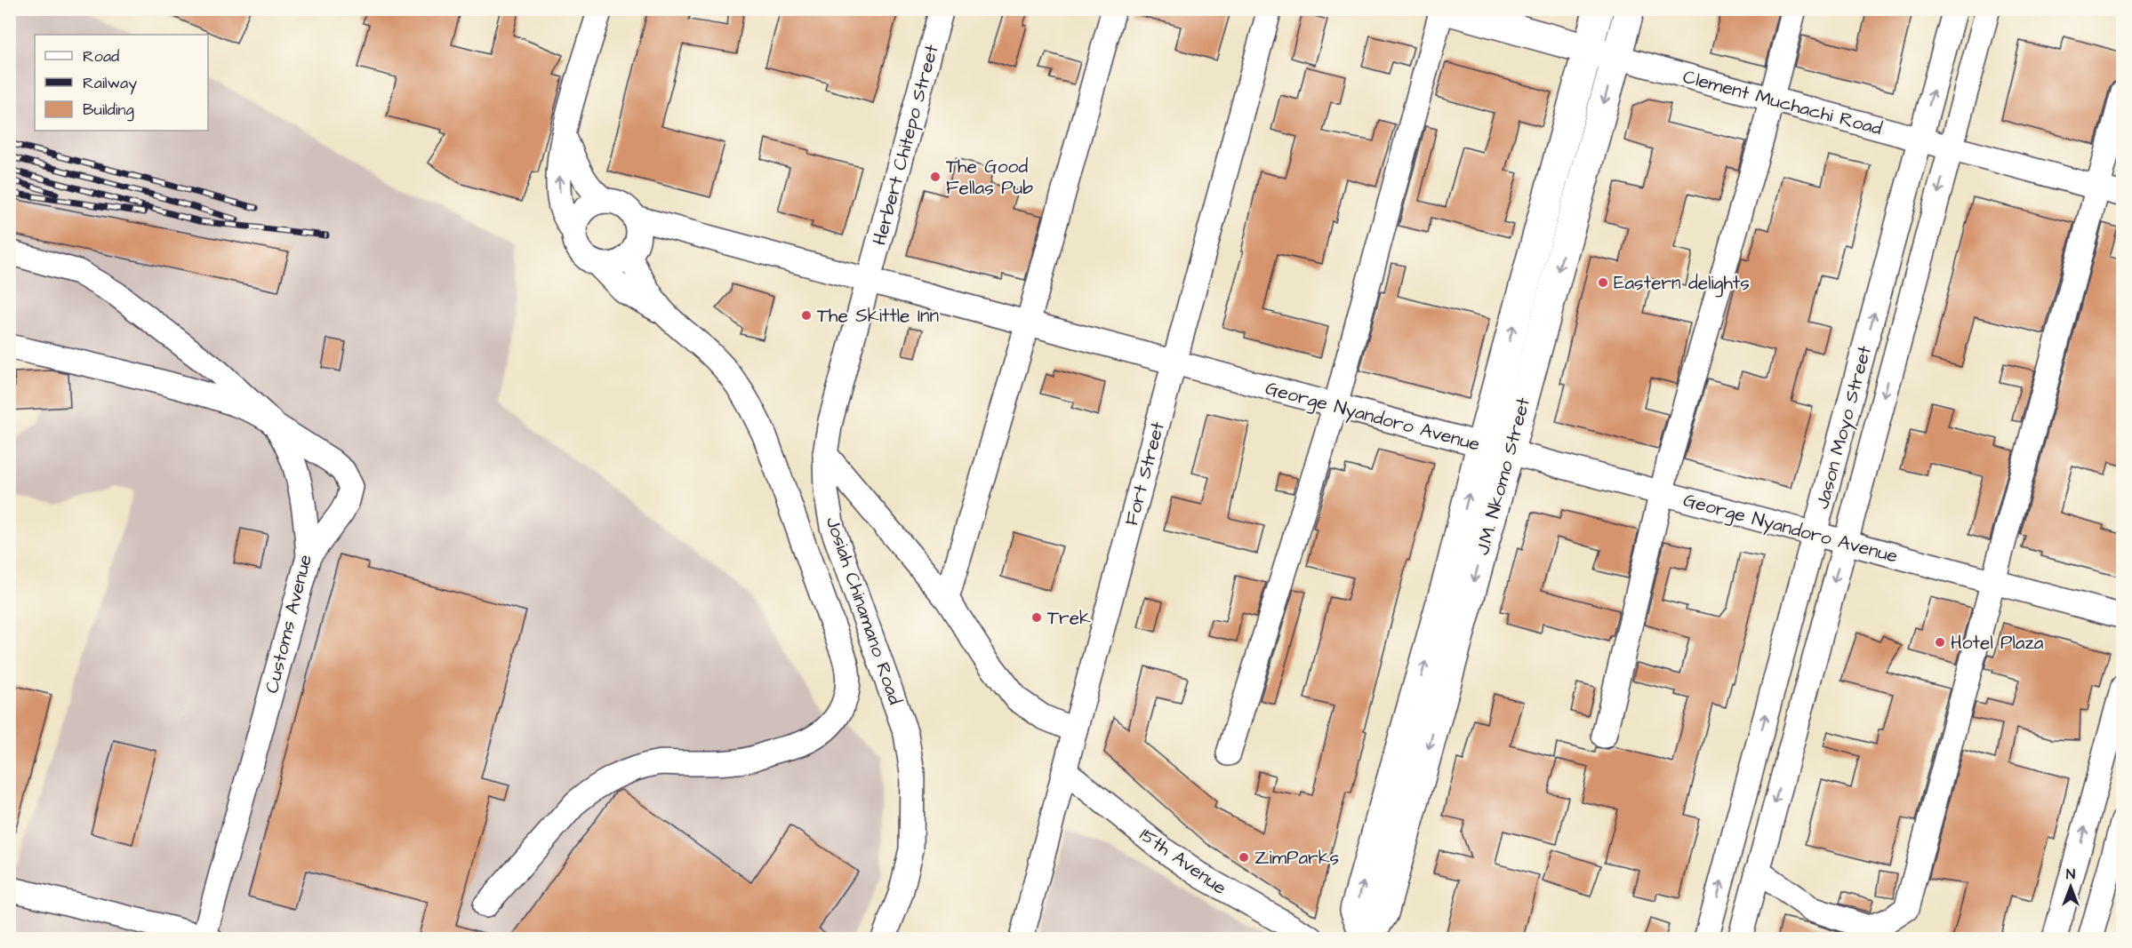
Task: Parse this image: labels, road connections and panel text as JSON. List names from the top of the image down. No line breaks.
{"streets":{"main road":["Clement Muchachi Road","J.M. Nkomo Street"],"street":["Herbert Chitepo Street","George Nyandoro Avenue","Jason Moyo Street","Fort Street","Josiah Chinamano Road","Customs Avenue","15th Avenue"]},"crossings":[["Clement Muchachi Road","Jason Moyo Street"],["Clement Muchachi Road","J.M. Nkomo Street"],["Herbert Chitepo Street","George Nyandoro Avenue"],["Herbert Chitepo Street","Josiah Chinamano Road"],["George Nyandoro Avenue","Jason Moyo Street"],["George Nyandoro Avenue","Fort Street"],["George Nyandoro Avenue","J.M. Nkomo Street"],["George Nyandoro Avenue","Josiah Chinamano Road"],["Fort Street","15th Avenue"]],"places":["The Good Fellas Pub","Eastern delights","The Skittle Inn","Trek","Hotel Plaza","ZimParks"],"legend":["Road","Railway","Building"],"north":"top"}
